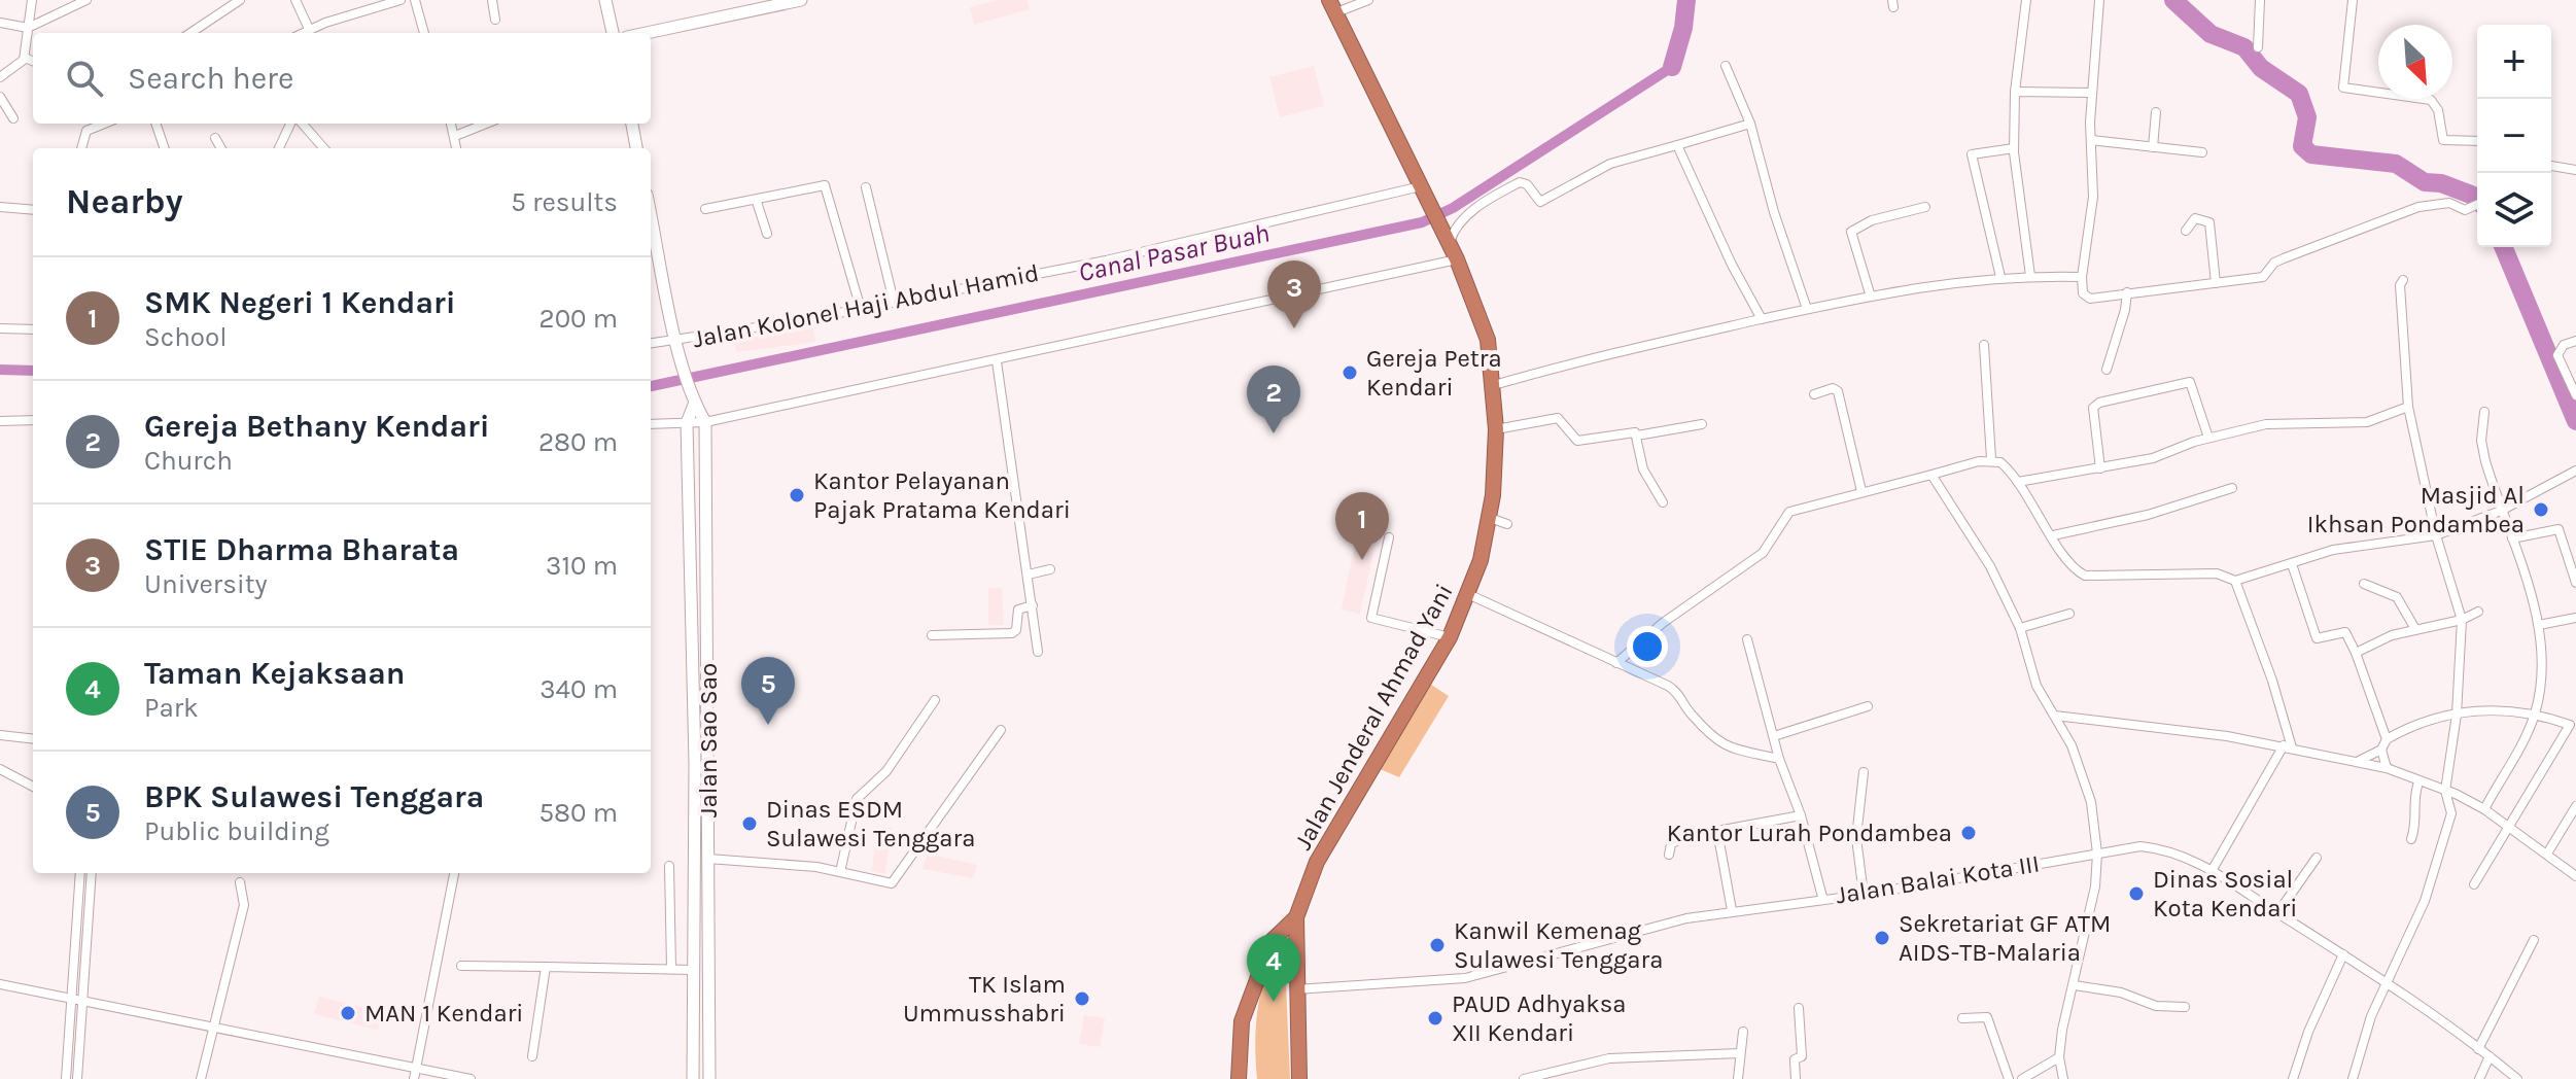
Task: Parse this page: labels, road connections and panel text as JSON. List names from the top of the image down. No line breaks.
{"streets":{"highway":["Jalan Jenderal Ahmad Yani"],"street":["Jalan Kolonel Haji Abdul Hamid","Jalan Sao Sao","Jalan Balai Kota III"]},"crossings":[["Jalan Kolonel Haji Abdul Hamid","Jalan Jenderal Ahmad Yani"]],"water":["Canal Pasar Buah"],"places":["Gereja Petra Kendari","Kantor Pelayanan Pajak Pratama Kendari","Masjid Al Ikhsan Pondambea","Dinas ESDM Sulawesi Tenggara","Kantor Lurah Pondambea","Dinas Sosial Kota Kendari","Sekretariat GF ATM AIDS-TB-Malaria","Kanwil Kemenag Sulawesi Tenggara","TK Islam Ummusshabri","MAN 1 Kendari","PAUD Adhyaksa XII Kendari"],"north":"bottom right","page":{"map_buttons":["+","−"],"search":"Search here","heading":["Nearby","5 results"],"list":[{"mark":"1","name":"SMK Negeri 1 Kendari","note":"School","value":"200 m"},{"mark":"2","name":"Gereja Bethany Kendari","note":"Church","value":"280 m"},{"mark":"3","name":"STIE Dharma Bharata","note":"University","value":"310 m"},{"mark":"4","name":"Taman Kejaksaan","note":"Park","value":"340 m"},{"mark":"5","name":"BPK Sulawesi Tenggara","note":"Public building","value":"580 m"}],"pins":["3","2","1","5","4"]}}
